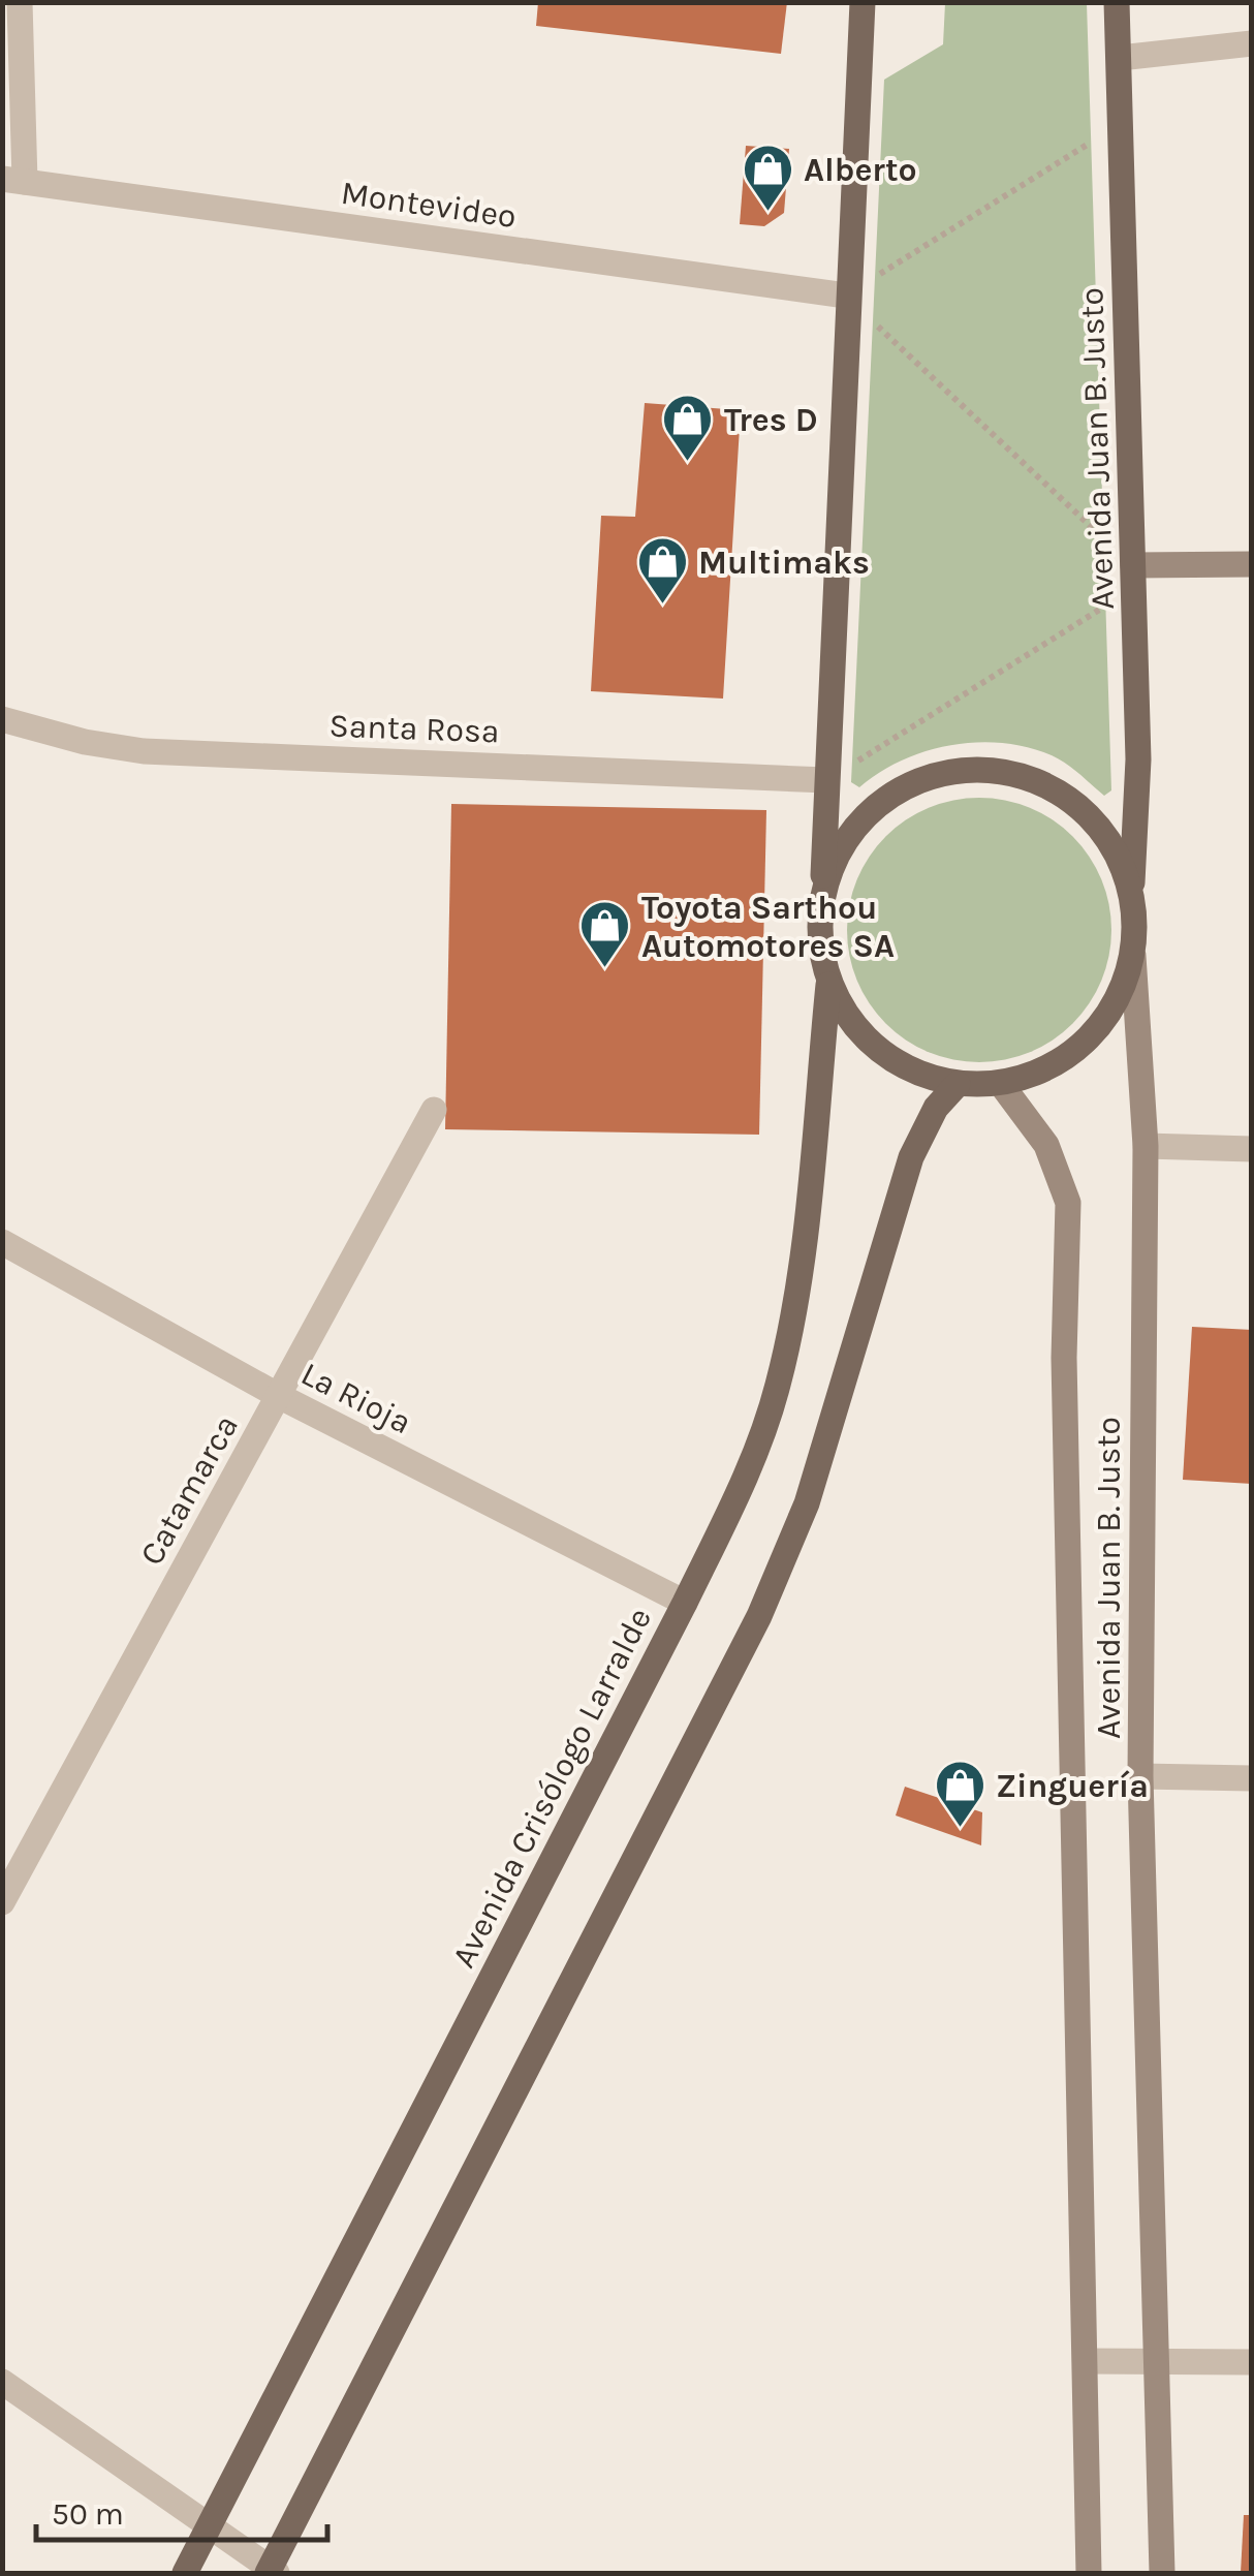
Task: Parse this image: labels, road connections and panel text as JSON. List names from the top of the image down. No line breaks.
{"streets":{"main road":["Avenida Juan B. Justo","Avenida Crisólogo Larralde"],"street":["Montevideo","Santa Rosa","La Rioja","Catamarca"]},"crossings":[["Avenida Juan B. Justo","Avenida Crisólogo Larralde"],["La Rioja","Catamarca"],["La Rioja","Avenida Crisólogo Larralde"]],"places":{"shop":["Alberto","Tres D","Multimaks","Toyota Sarthou Automotores SA","Zinguería"]},"scale_bar":"50 m"}
